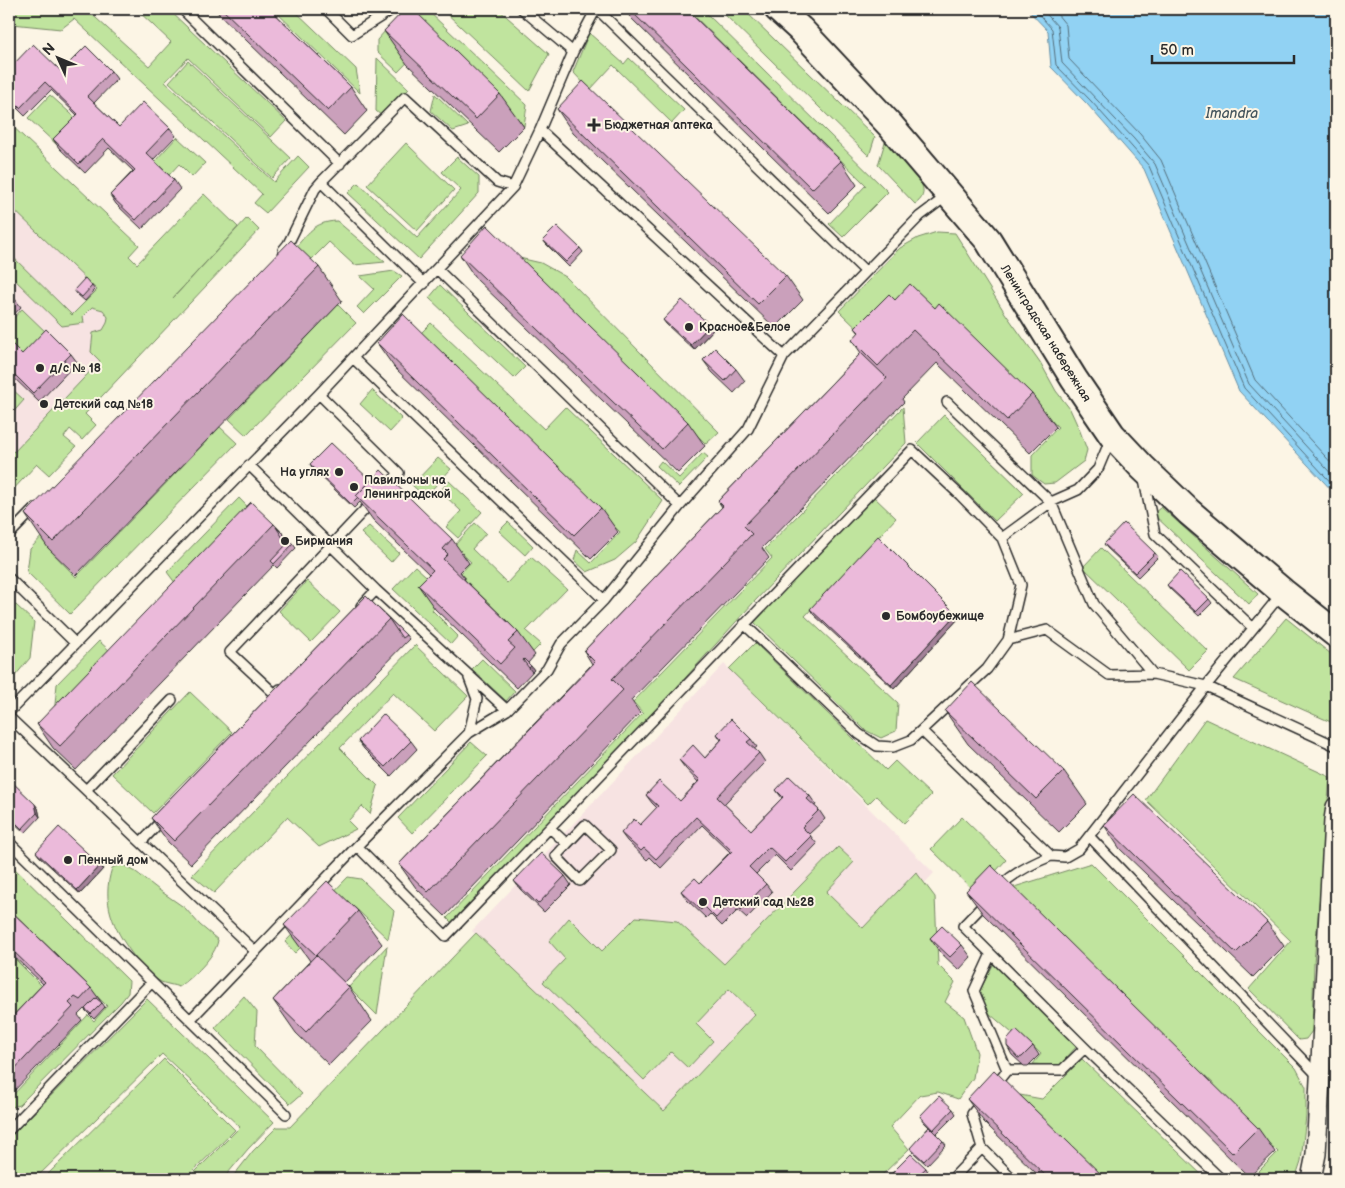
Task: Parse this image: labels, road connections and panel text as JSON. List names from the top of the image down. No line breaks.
{"streets":{"main road":["Ленинградская набережная"]},"water":["Imandra"],"places":{"health":["Бюджетная аптека"],"other":["Красное&Белое","д/с № 18","Детский сад №18","На углях","Павильоны на Ленинградской","Бирмания","Бомбоубежище","Пенный дом","Детский сад №28"]},"scale_bar":"50 m","north":"top left"}
